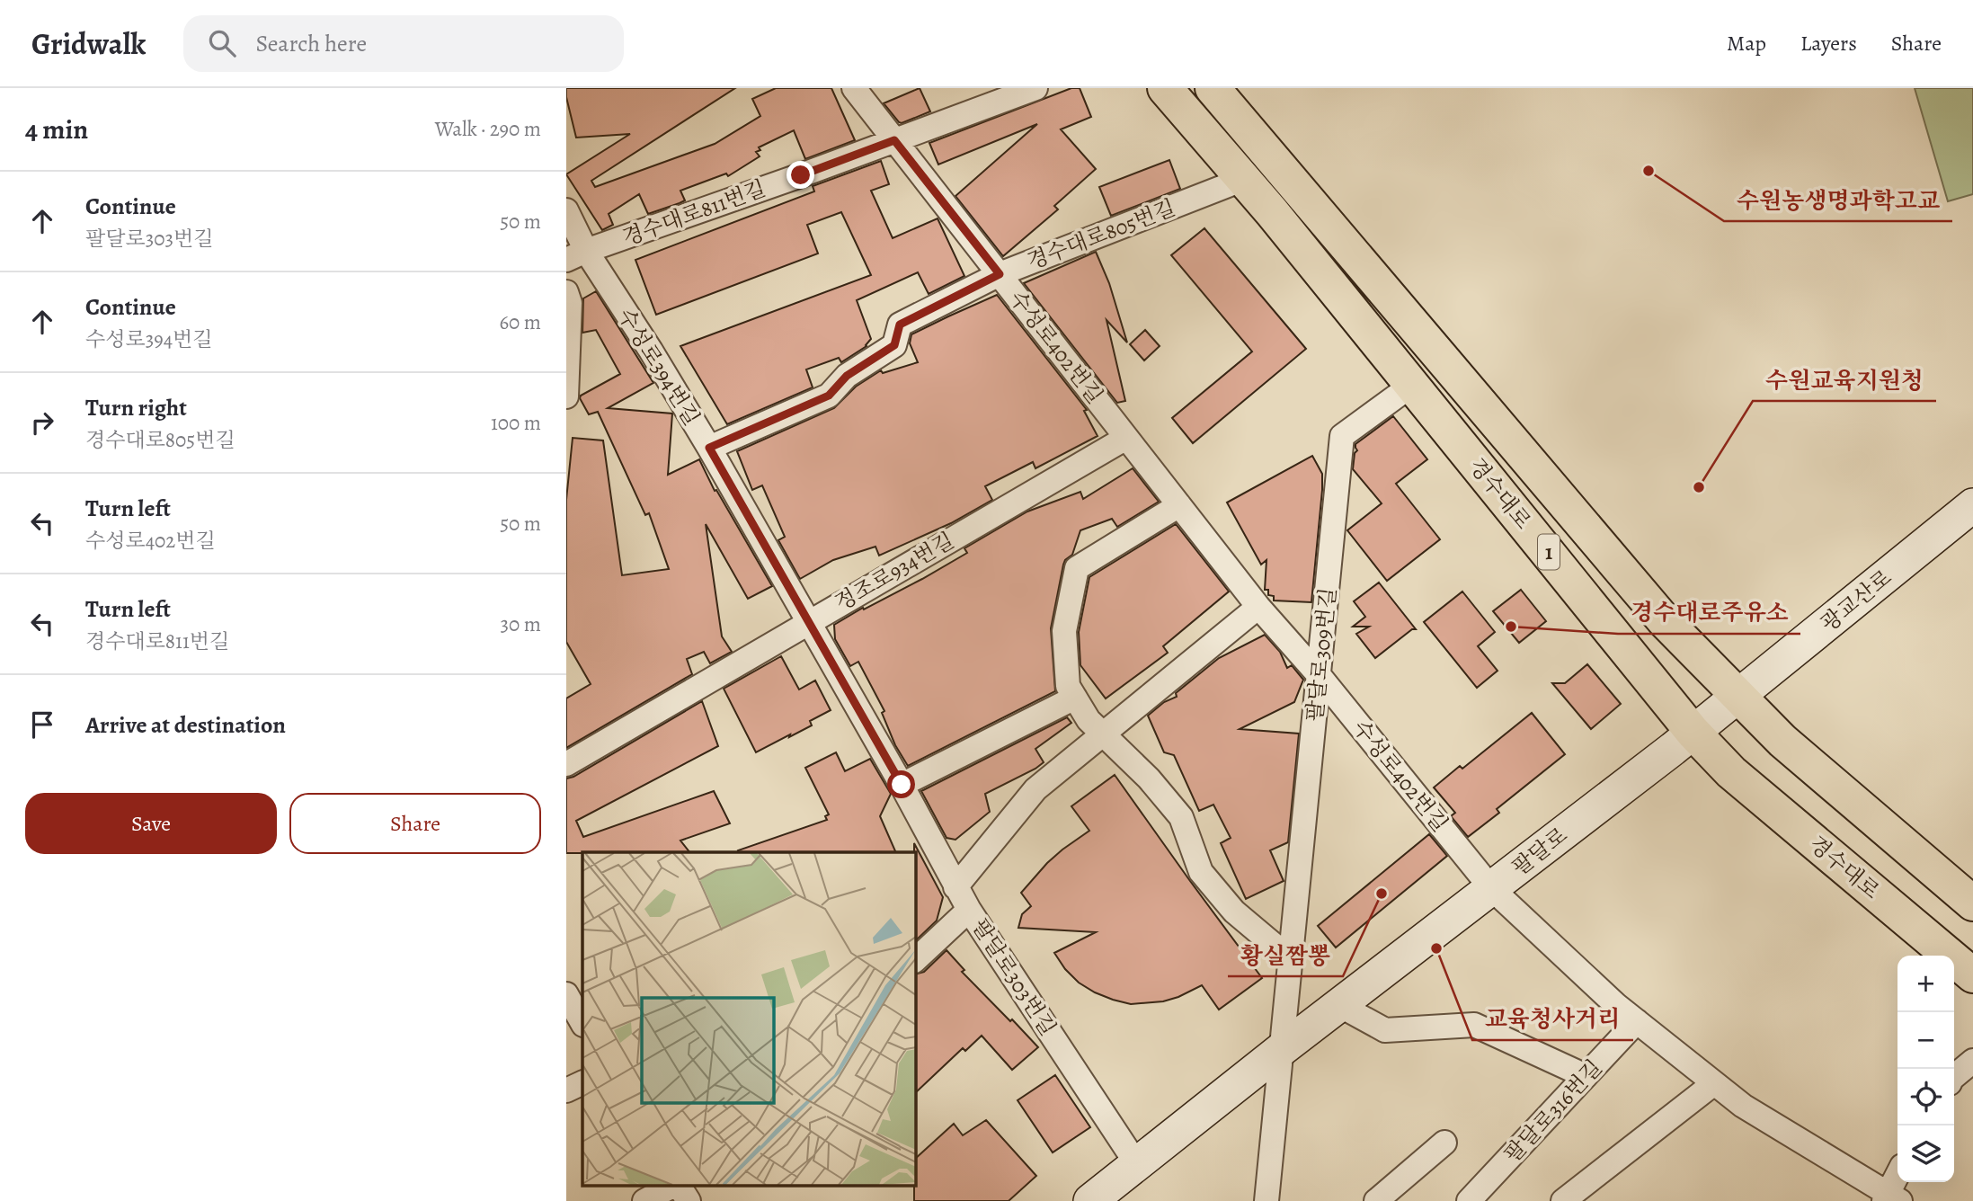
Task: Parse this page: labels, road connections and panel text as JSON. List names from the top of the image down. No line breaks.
{"streets":{"main road":["경수대로","1","광교산로","팔달로"],"street":["경수대로811번길","경수대로805번길","수성로402번길","수성로394번길","정조로934번길","팔달로309번길","팔달로303번길","팔달로316번길"]},"crossings":[["경수대로811번길","수성로402번길"],["경수대로811번길","수성로394번길"],["경수대로805번길","수성로402번길"],["경수대로805번길","수성로394번길"],["경수대로805번길","경수대로"],["수성로402번길","정조로934번길"],["수성로402번길","팔달로309번길"],["수성로402번길","팔달로"],["수성로394번길","정조로934번길"],["수성로394번길","팔달로303번길"],["경수대로","광교산로"],["경수대로","팔달로309번길"],["경수대로","팔달로"],["정조로934번길","팔달로303번길"],["광교산로","팔달로"],["팔달로309번길","팔달로"],["팔달로","팔달로303번길"]],"places":["수원농생명과학고교","수원교육지원청","경수대로주유소","황실짬뽕","교육청사거리"],"page":{"header":"Gridwalk","search":"Search here","nav":["Map","Layers","Share"],"heading":["4 min","Walk · 290 m"],"list":[["Continue","팔달로303번길","50 m"],["Continue","수성로394번길","60 m"],["Turn right","경수대로805번길","100 m"],["Turn left","수성로402번길","50 m"],["Turn left","경수대로811번길","30 m"],"Arrive at destination"],"buttons":["Save","Share"],"map_buttons":["+","−"]}}
